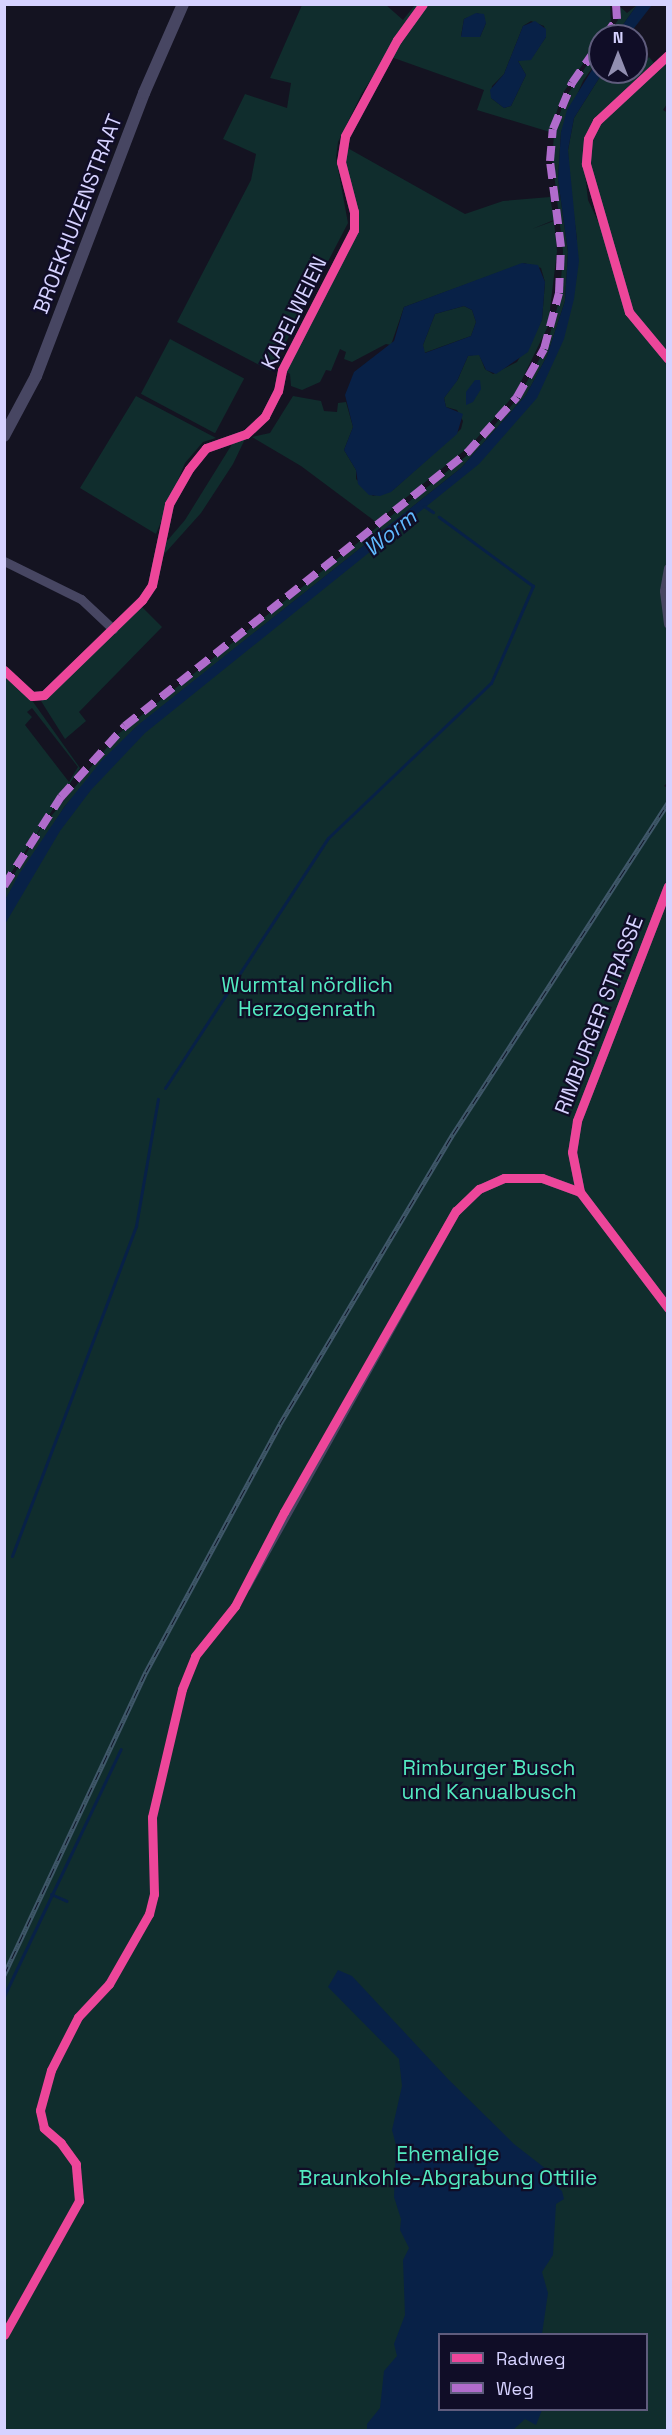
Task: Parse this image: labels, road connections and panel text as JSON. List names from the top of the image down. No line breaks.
{"streets":{"street":["BROEKHUIZENSTRAAT","KAPELWEIEN","RIMBURGER STRASSE"]},"water":["Worm"],"parks":["Wurmtal nördlich Herzogenrath","Rimburger Busch und Kanualbusch","Ehemalige Braunkohle-Abgrabung Ottilie"],"legend":["Radweg","Weg"],"north":"top"}
